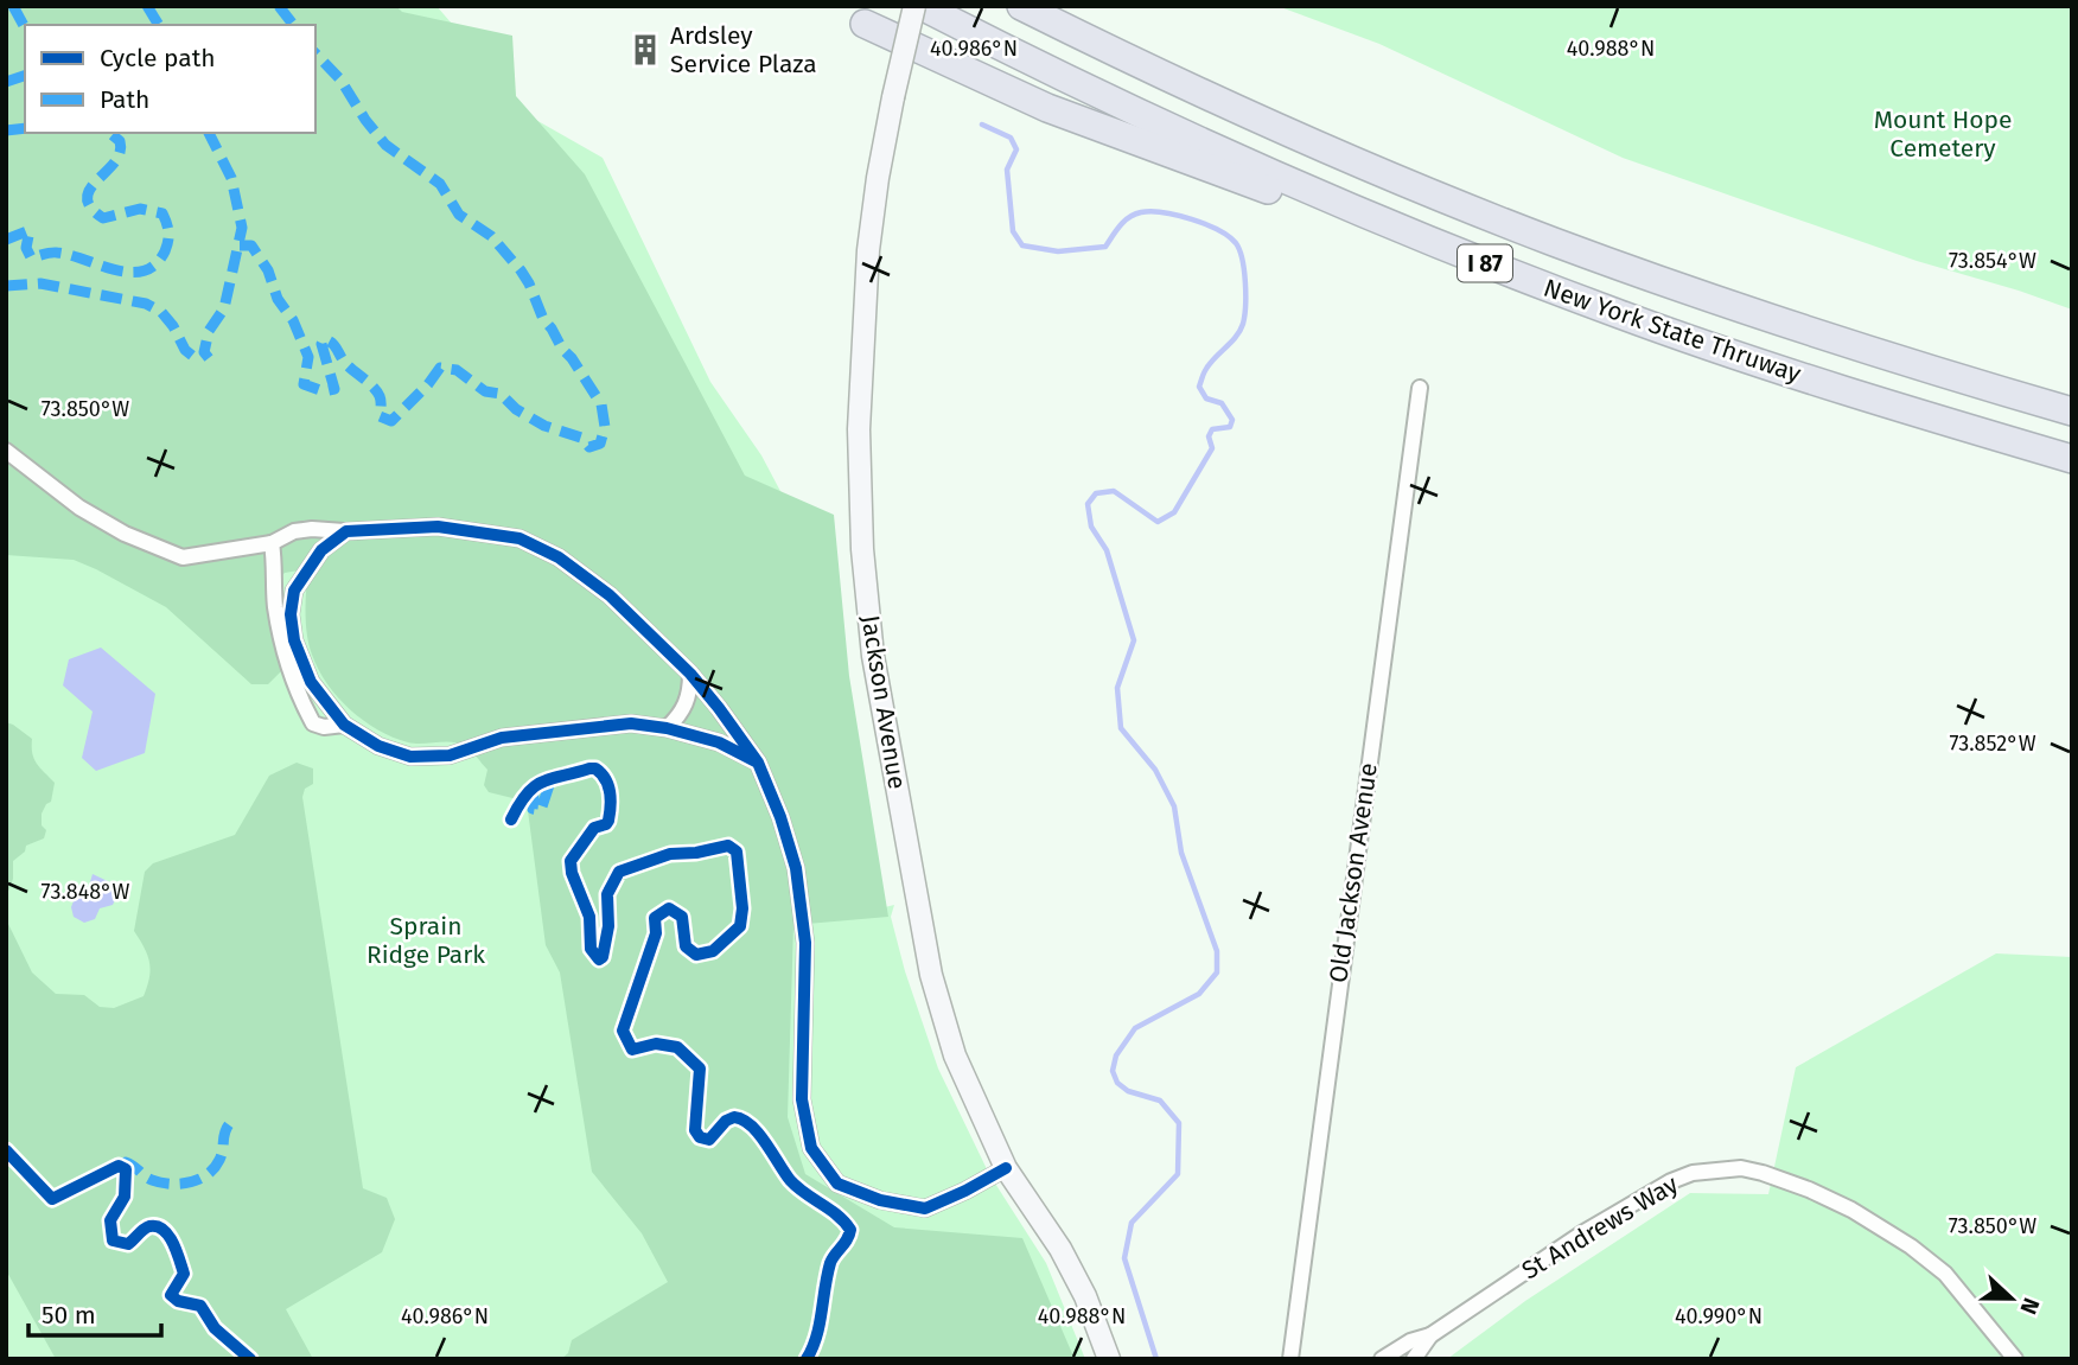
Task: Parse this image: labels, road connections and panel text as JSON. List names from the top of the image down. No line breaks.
{"streets":{"highway":["I 87","New York State Thruway"],"main road":["Jackson Avenue"],"street":["Old Jackson Avenue","St Andrews Way"]},"parks":["Mount Hope Cemetery","Sprain Ridge Park"],"places":{"building":["Ardsley Service Plaza"]},"legend":["Cycle path","Path"],"scale_bar":"50 m","north":"right","coordinates":["40.986°N","40.988°N","73.854°W","73.850°W","73.852°W","73.848°W","40.990°N"]}
